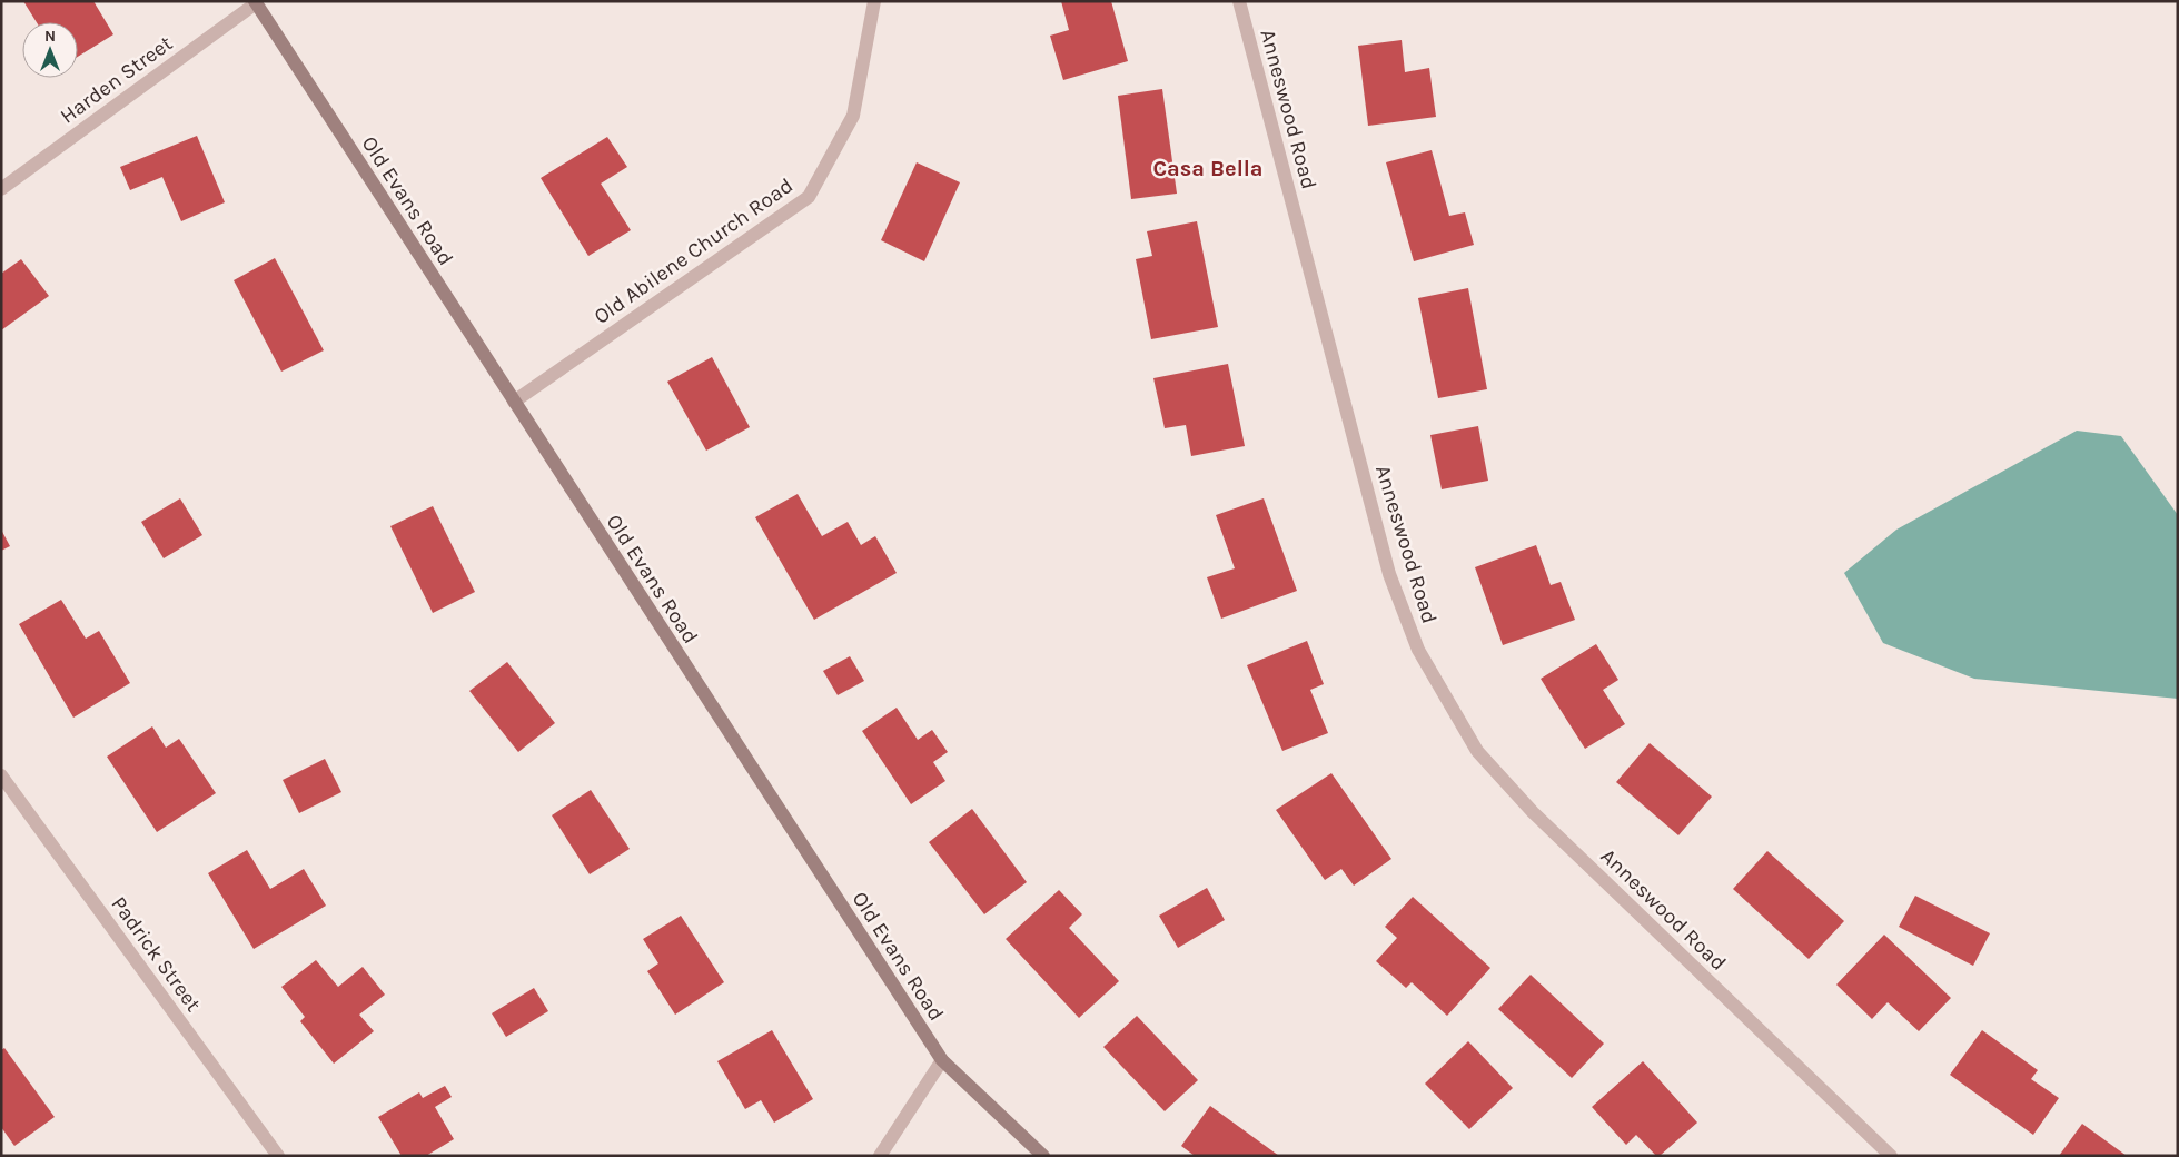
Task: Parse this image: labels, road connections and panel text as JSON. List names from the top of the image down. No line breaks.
{"streets":{"street":["Harden Street","Anneswood Road","Old Evans Road","Old Abilene Church Road","Padrick Street"]},"crossings":[["Harden Street","Old Evans Road"],["Old Evans Road","Old Abilene Church Road"]],"districts":["Casa Bella"],"north":"top"}
